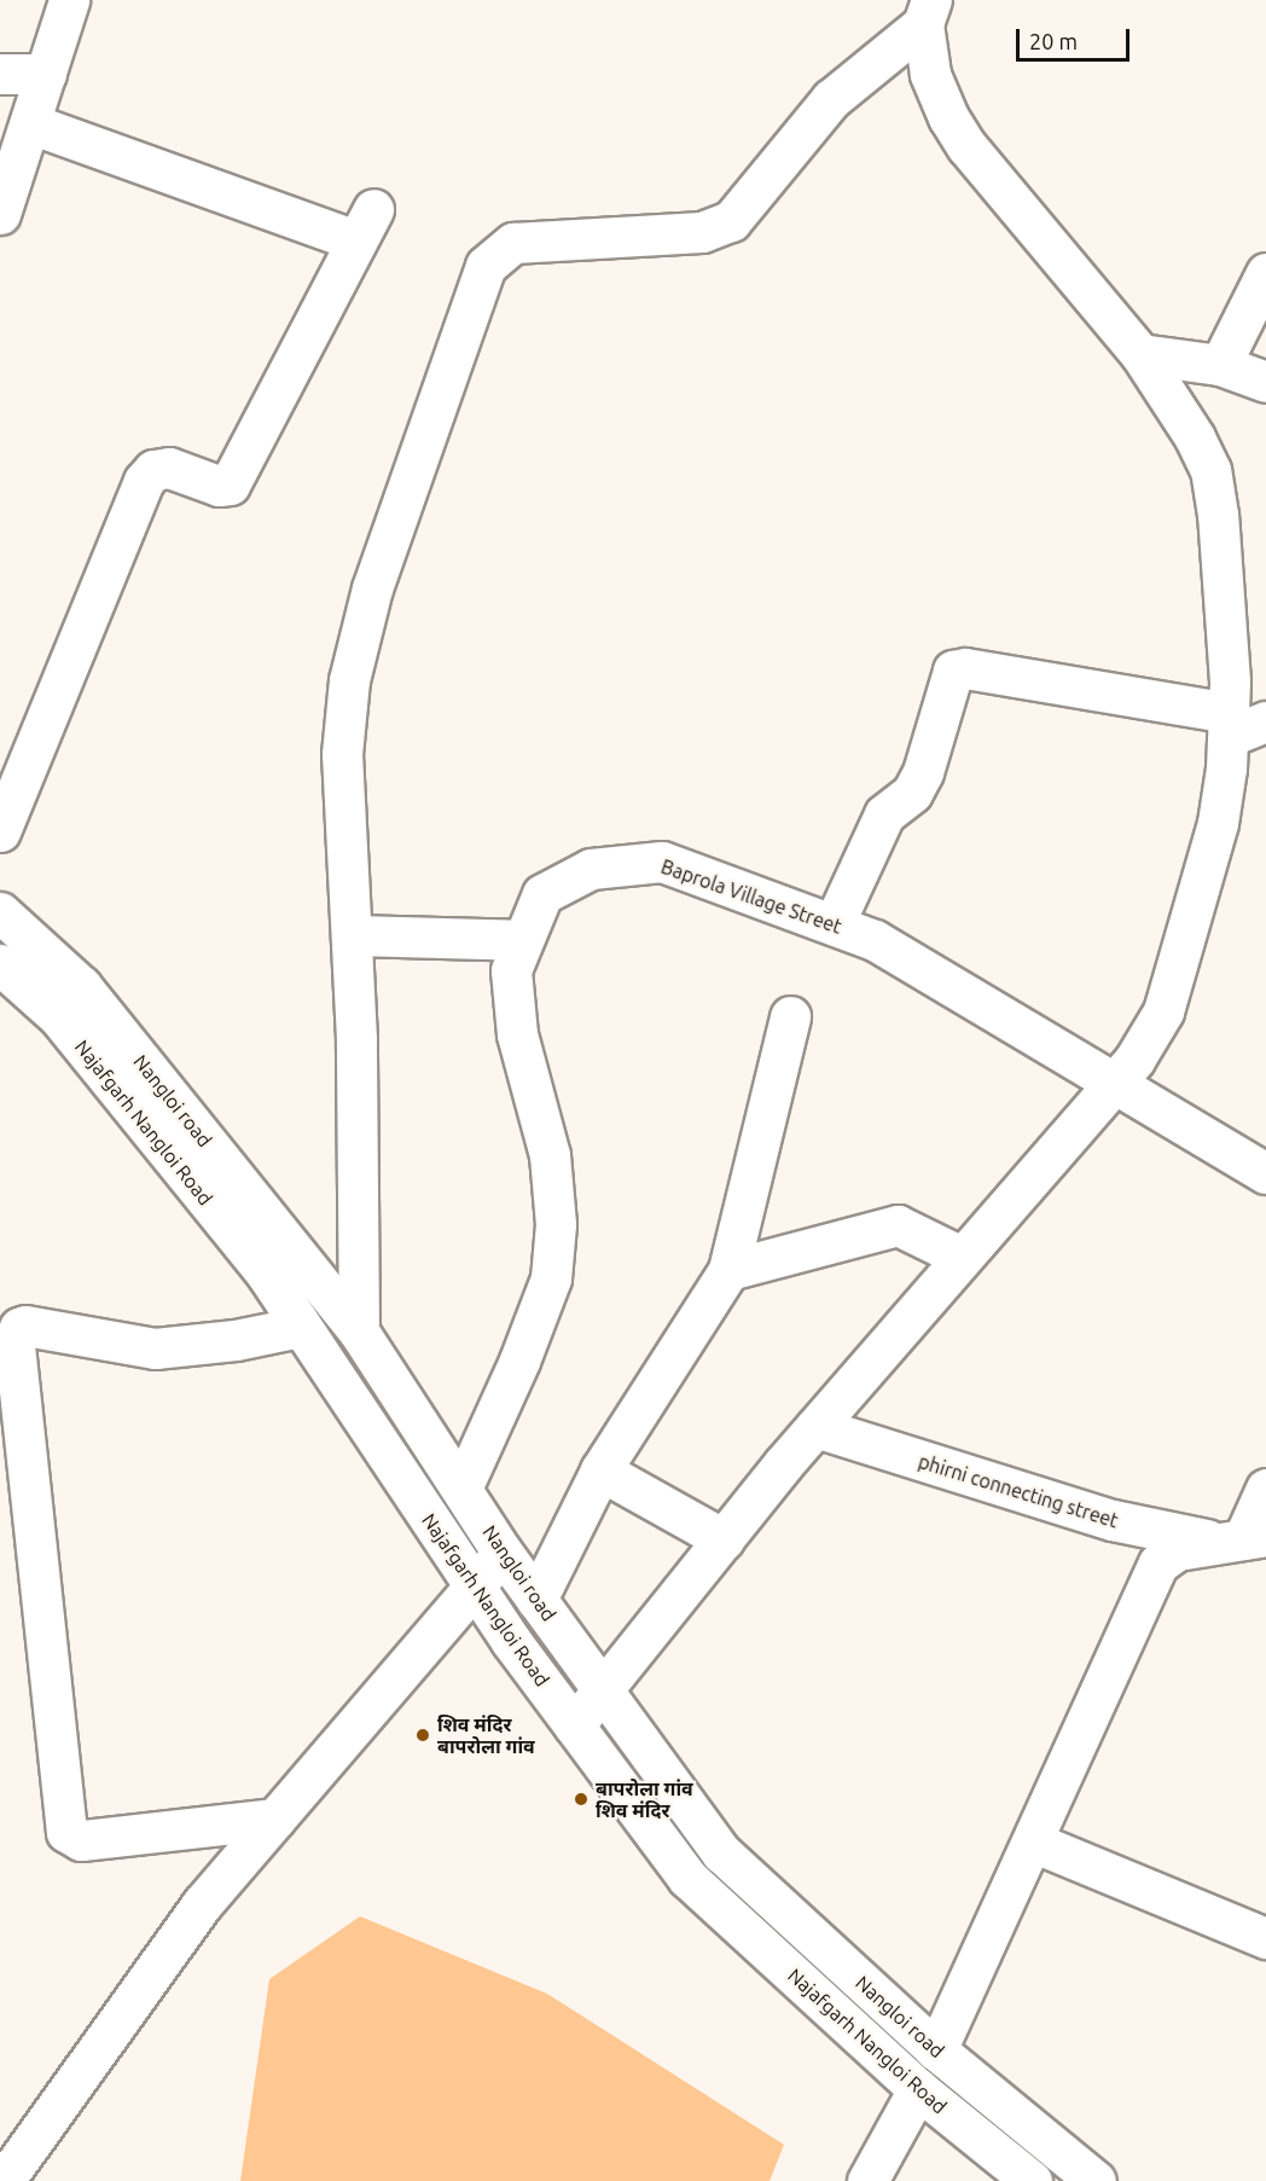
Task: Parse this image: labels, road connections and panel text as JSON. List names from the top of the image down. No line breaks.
{"streets":{"street":["Baprola Village Street","Nangloi road","Najafgarh Nangloi Road","phirni connecting street"]},"crossings":[["Baprola Village Street","Nangloi road"]],"places":["शिव मंदिर बापरोला गांव","बापरोला गांव शिव मंदिर"],"scale_bar":"20 m"}
